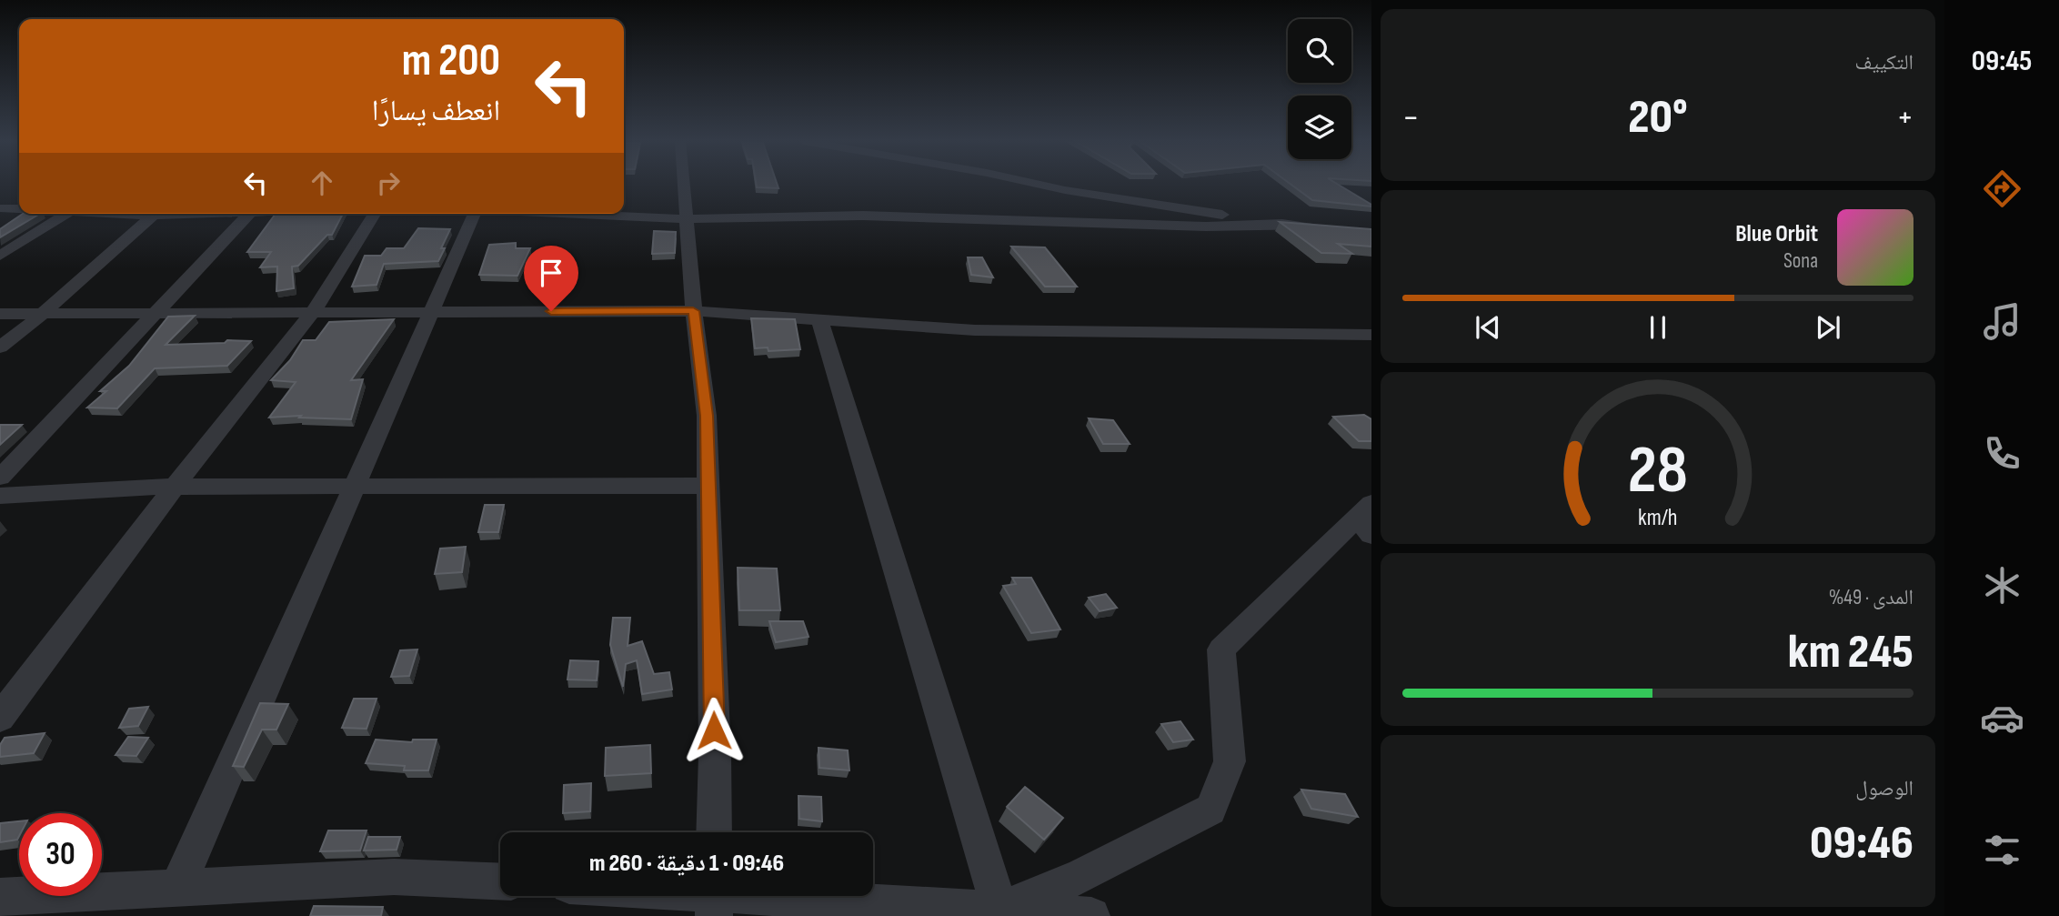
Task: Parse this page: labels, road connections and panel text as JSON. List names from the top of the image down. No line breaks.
{"page":{"tabs":"09:45","tile":["التكييف",["المدى · 49%","245 km"],["الوصول","09:46"]],"turn":["200 m","انعطف يسارًا"],"heat":["−","20°","+"],"song":["Blue Orbit","Sona"],"limit":"30","trip":"09:46 · 1 دقيقة · 260 m","gauge":["28","km/h"]}}
